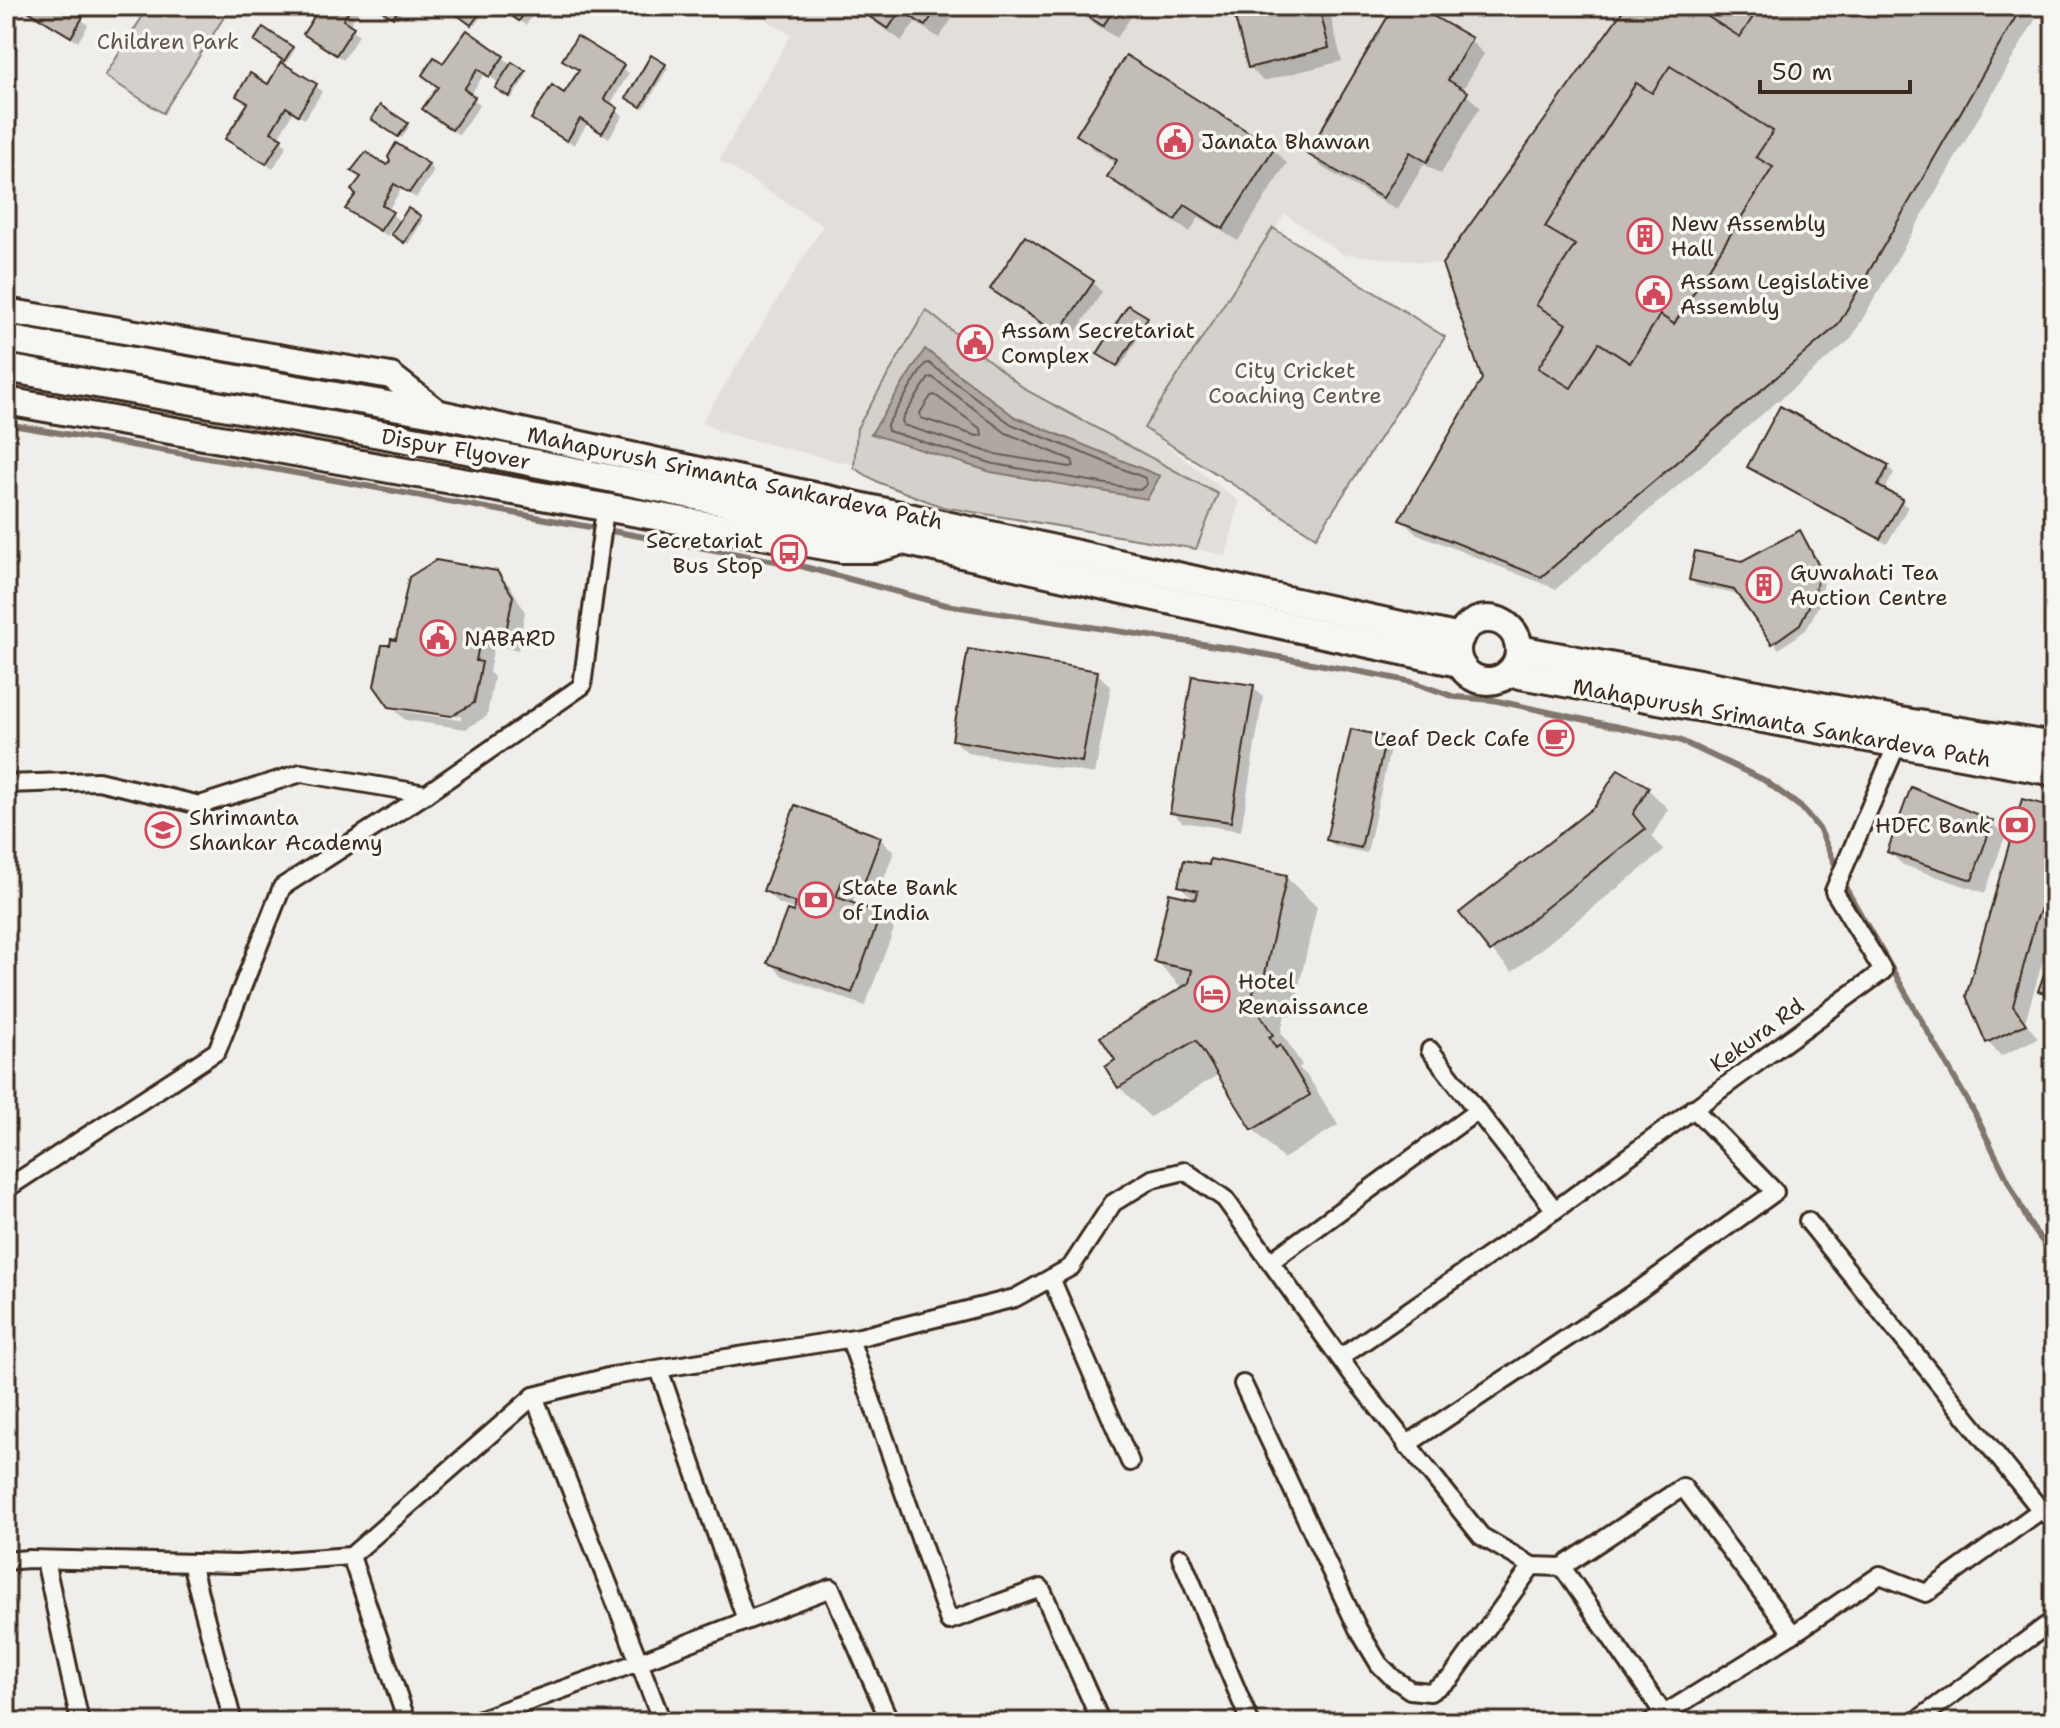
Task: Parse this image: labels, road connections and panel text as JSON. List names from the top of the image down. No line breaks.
{"streets":{"main road":["Dispur Flyover","Mahapurush Srimanta Sankardeva Path"],"street":["Kekura Rd"]},"crossings":[["Dispur Flyover","Mahapurush Srimanta Sankardeva Path"],["Mahapurush Srimanta Sankardeva Path","Kekura Rd"]],"parks":["Children Park","City Cricket Coaching Centre"],"places":{"public building":["Janata Bhawan","Assam Legislative Assembly","Assam Secretariat Complex","NABARD"],"building":["New Assembly Hall","Guwahati Tea Auction Centre"],"bus stop":["Secretariat Bus Stop"],"cafe":["Leaf Deck Cafe"],"bank":["HDFC Bank","State Bank of India"],"school or university":["Shrimanta Shankar Academy"],"hotel":["Hotel Renaissance"]},"scale_bar":"50 m"}
